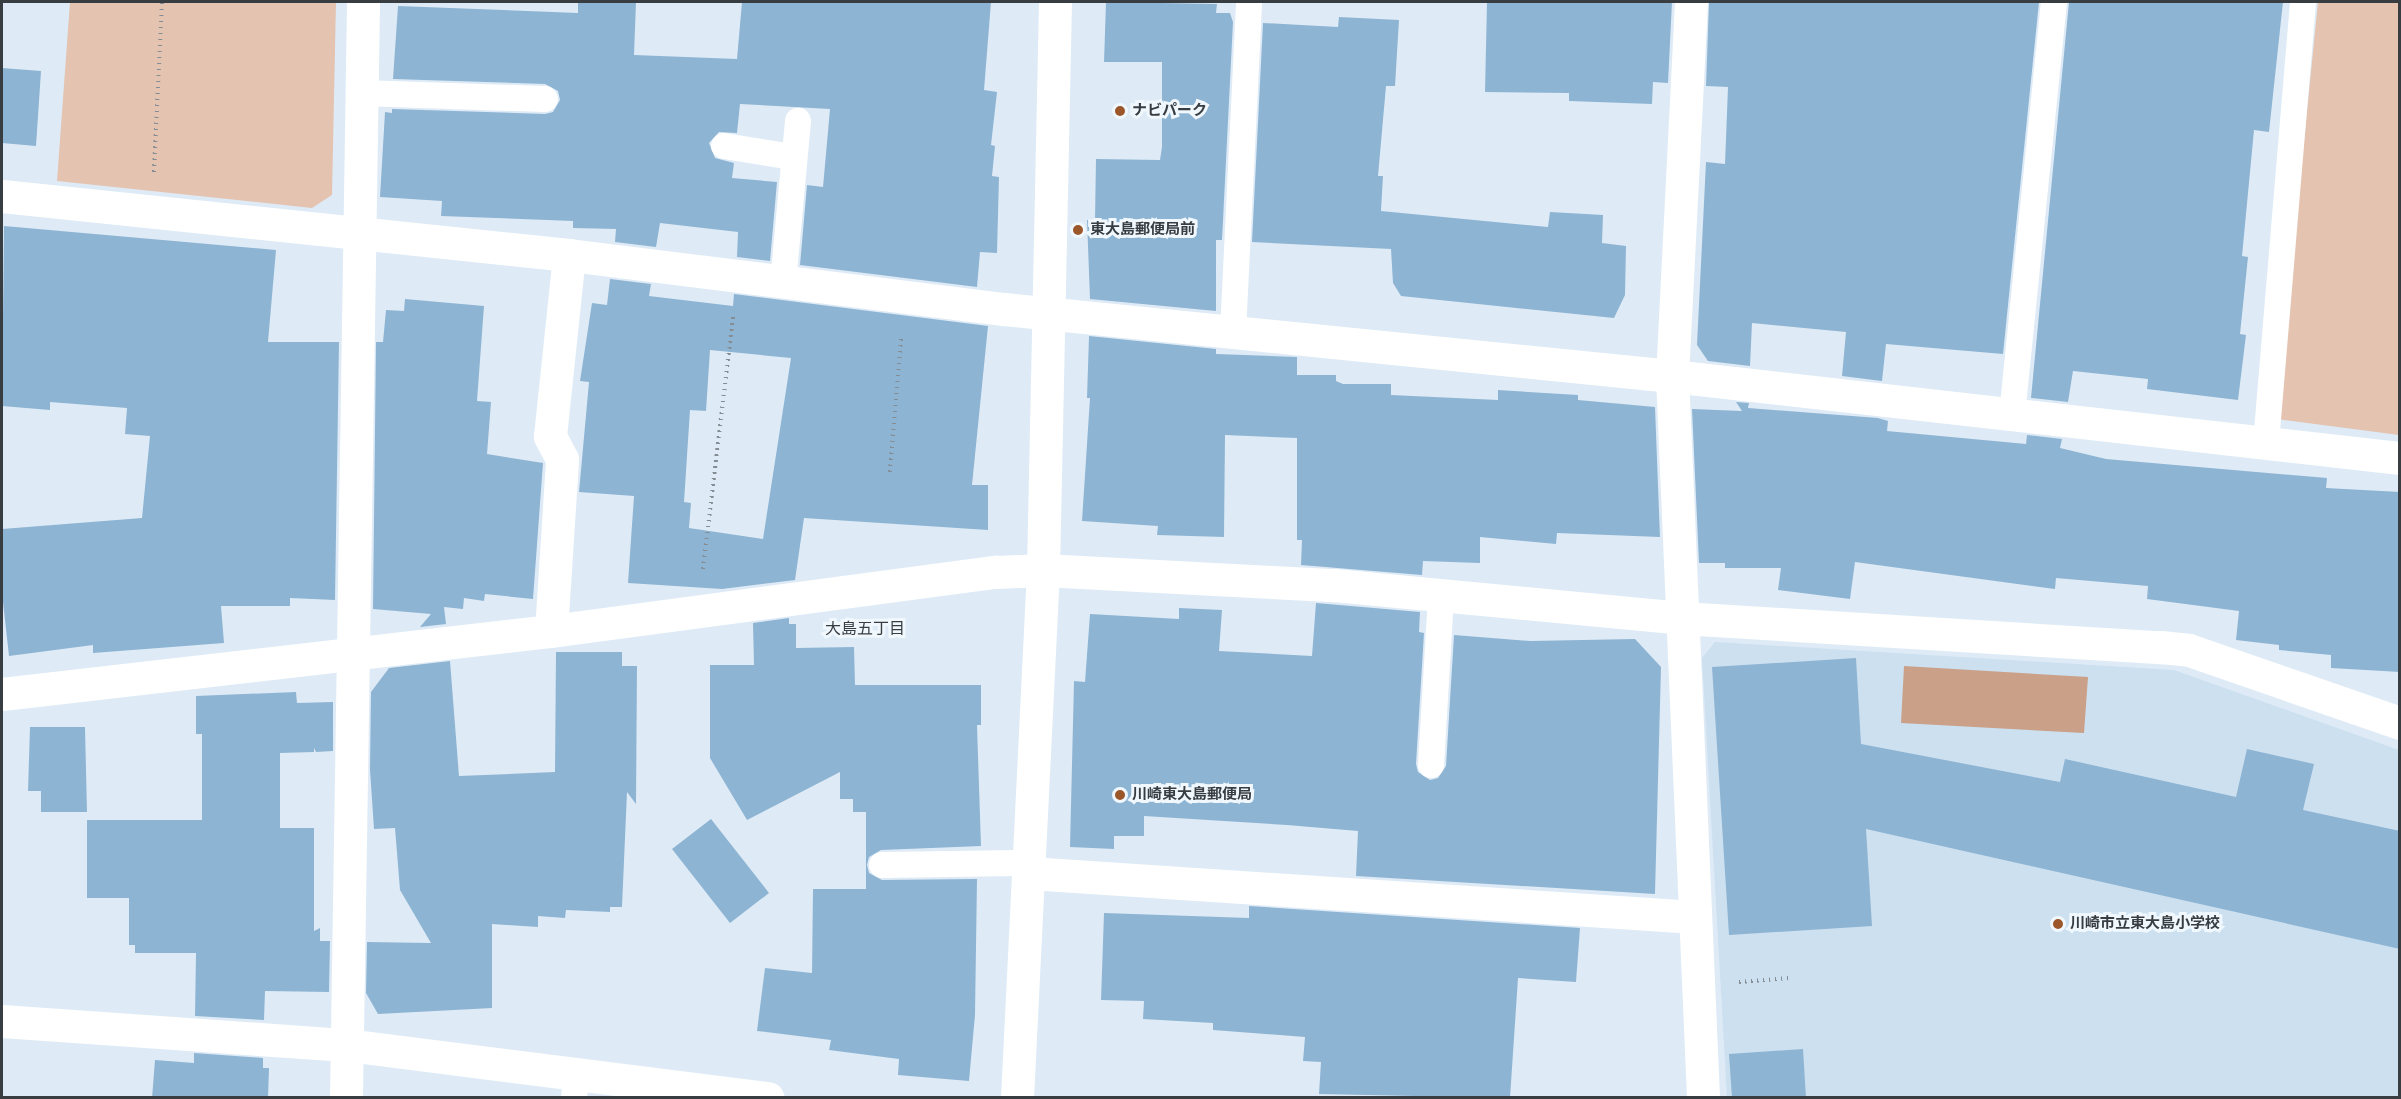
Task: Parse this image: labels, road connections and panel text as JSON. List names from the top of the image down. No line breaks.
{"districts":["大島五丁目"],"places":["ナビパーク","東大島郵便局前","川崎東大島郵便局","川崎市立東大島小学校"]}
